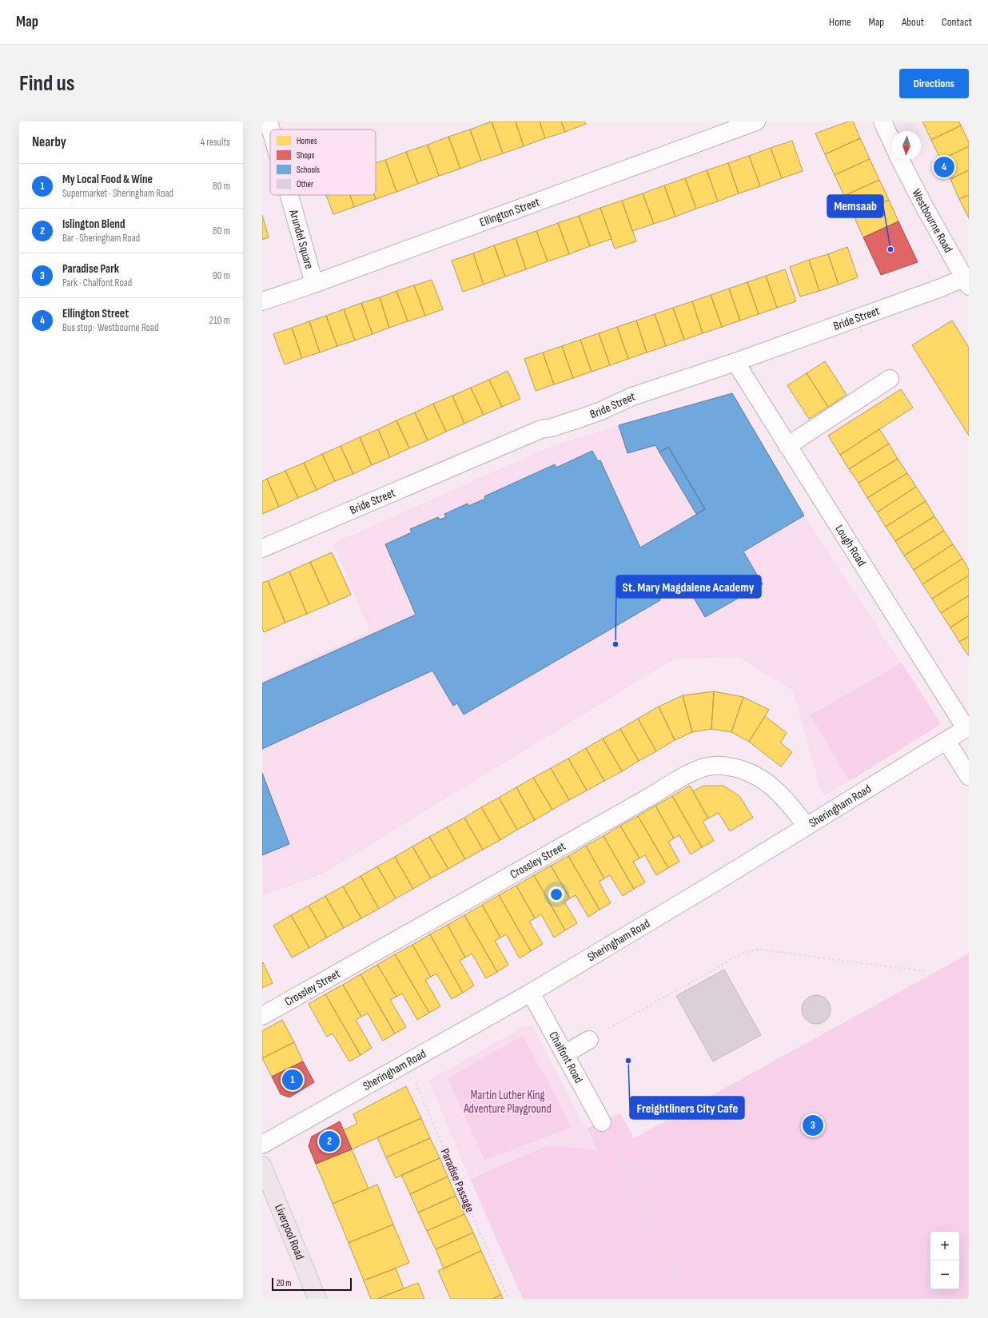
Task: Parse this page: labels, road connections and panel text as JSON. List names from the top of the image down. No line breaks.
{"streets":{"main road":["Liverpool Road"],"street":["Ellington Street","Westbourne Road","Arundel Square","Bride Street","Lough Road","Sheringham Road","Crossley Street","Chalfont Road"],"path":["Paradise Passage"]},"crossings":[["Ellington Street","Arundel Square"],["Westbourne Road","Bride Street"],["Bride Street","Lough Road"],["Lough Road","Sheringham Road"],["Sheringham Road","Crossley Street"],["Sheringham Road","Chalfont Road"],["Sheringham Road","Paradise Passage"]],"parks":["Martin Luther King Adventure Playground"],"places":["Memsaab","St. Mary Magdalene Academy","Freightliners City Cafe"],"legend":["Homes","Shops","Schools","Other"],"scale_bar":"20 m","north":"bottom","page":{"header":"Map","nav":["Home","Map","About","Contact"],"buttons":"Directions","title":"Find us","heading":["Nearby","4 results"],"pins":["4","1","3","2"],"list":[{"mark":"1","name":"My Local Food & Wine","note":"Supermarket · Sheringham Road","value":"80 m"},{"mark":"2","name":"Islington Blend","note":"Bar · Sheringham Road","value":"80 m"},{"mark":"3","name":"Paradise Park","note":"Park · Chalfont Road","value":"90 m"},{"mark":"4","name":"Ellington Street","note":"Bus stop · Westbourne Road","value":"210 m"}],"map_buttons":["+","−"],"scale":"20 m"}}
